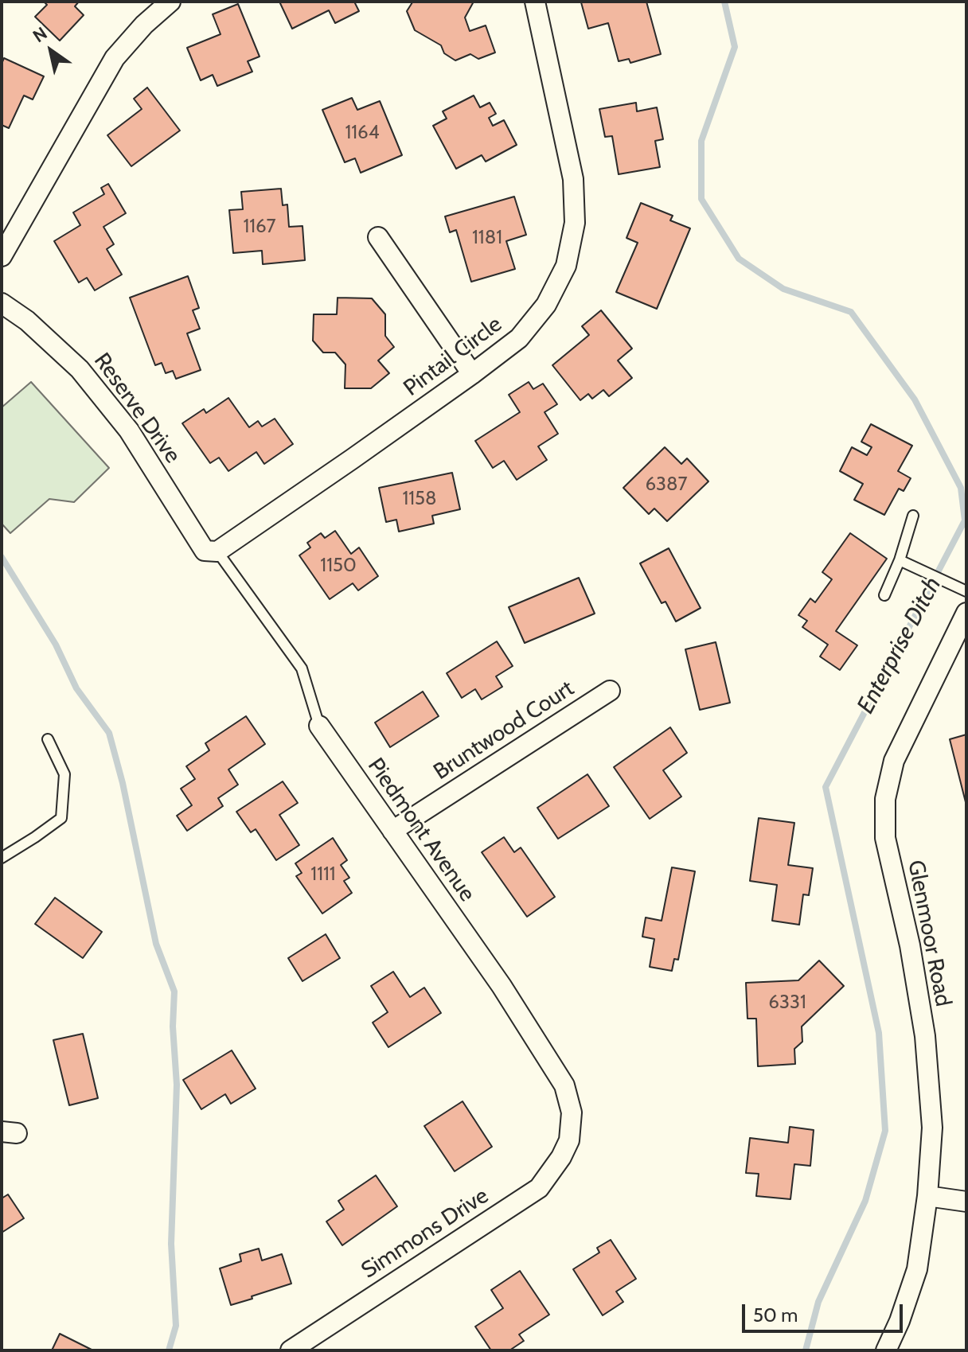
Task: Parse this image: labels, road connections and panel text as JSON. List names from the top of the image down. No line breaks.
{"streets":{"street":["Pintail Circle","Reserve Drive","Bruntwood Court","Piedmont Avenue","Glenmoor Road","Simmons Drive"]},"crossings":[["Pintail Circle","Reserve Drive"],["Pintail Circle","Piedmont Avenue"],["Reserve Drive","Piedmont Avenue"],["Bruntwood Court","Piedmont Avenue"],["Piedmont Avenue","Simmons Drive"]],"water":["Enterprise Ditch"],"house_numbers":["1164","1167","1181","6387","1158","1150","1111","6331"],"scale_bar":"50 m","north":"top left"}
